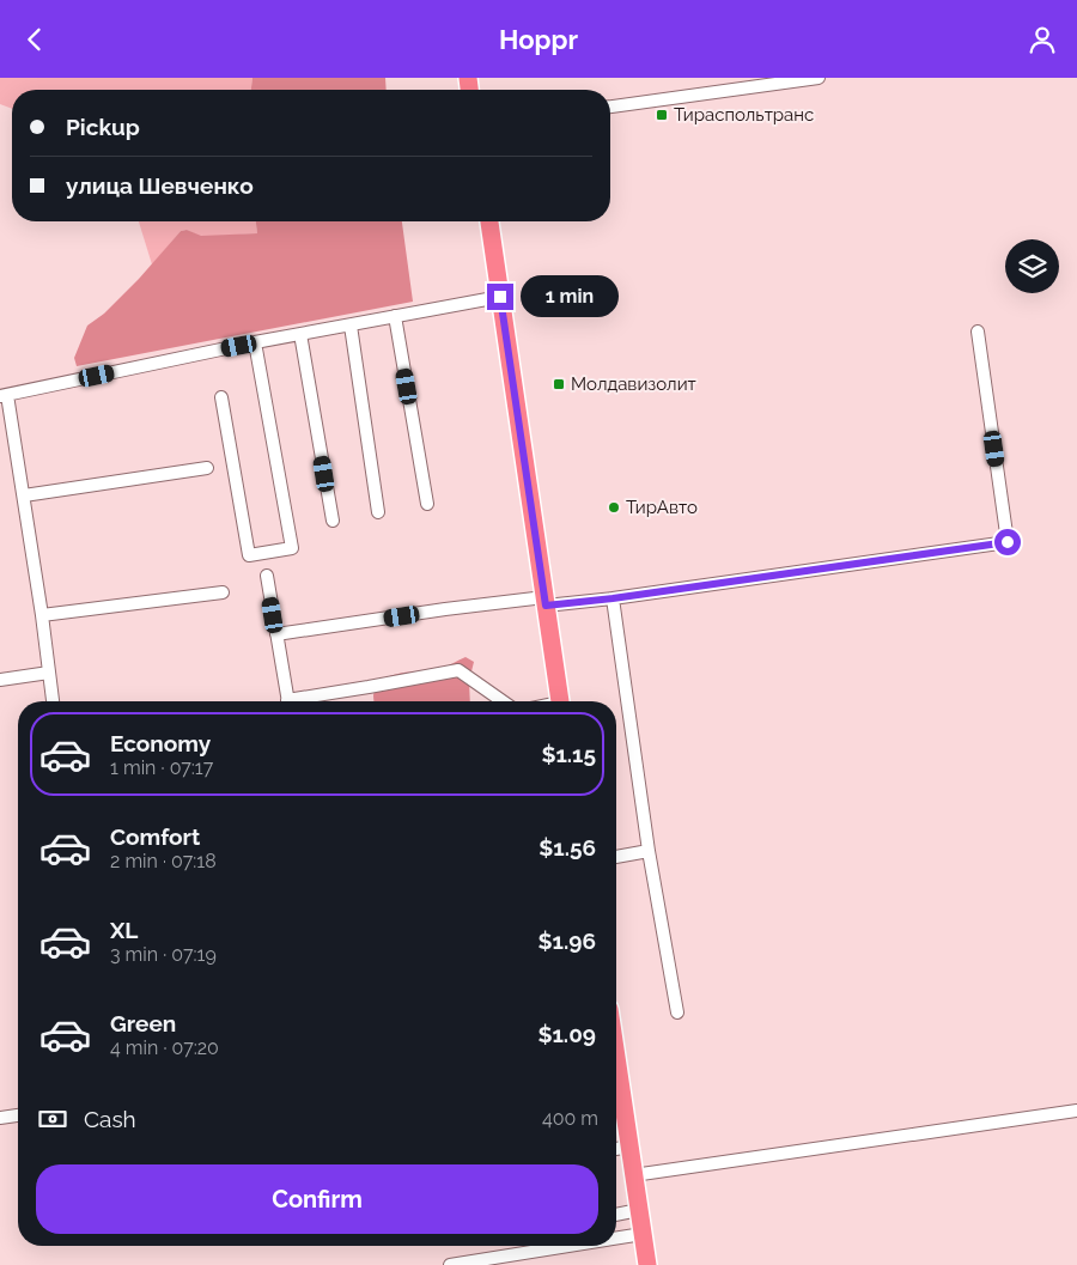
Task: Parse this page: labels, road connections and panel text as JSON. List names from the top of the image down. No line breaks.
{"places":{"transit":["Тираспольтранс","Молдавизолит"],"other":["ТирАвто"]},"page":{"header":"Hoppr","banner":["Pickup","улица Шевченко"],"bubble":"1 min","list":[{"name":"Economy","note":"1 min · 07:17","value":"$1.15"},{"name":"Comfort","note":"2 min · 07:18","value":"$1.56"},{"name":"XL","note":"3 min · 07:19","value":"$1.96"},{"name":"Green","note":"4 min · 07:20","value":"$1.09"}],"pay":["Cash","400 m"],"buttons":"Confirm"}}
